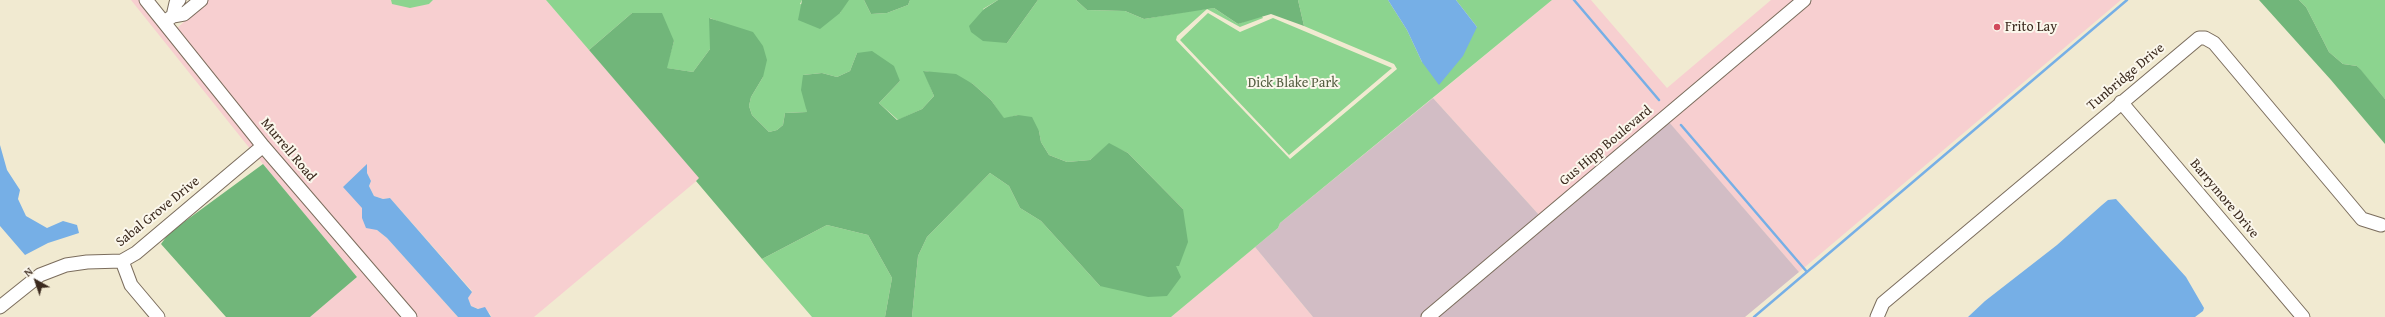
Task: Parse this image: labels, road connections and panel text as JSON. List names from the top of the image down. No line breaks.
{"streets":{"street":["Tunbridge Drive","Gus Hipp Boulevard","Murrell Road","Barrymore Drive","Sabal Grove Drive"]},"crossings":[["Tunbridge Drive","Barrymore Drive"],["Murrell Road","Sabal Grove Drive"]],"parks":["Dick Blake Park"],"places":["Frito Lay"],"north":"top left"}
